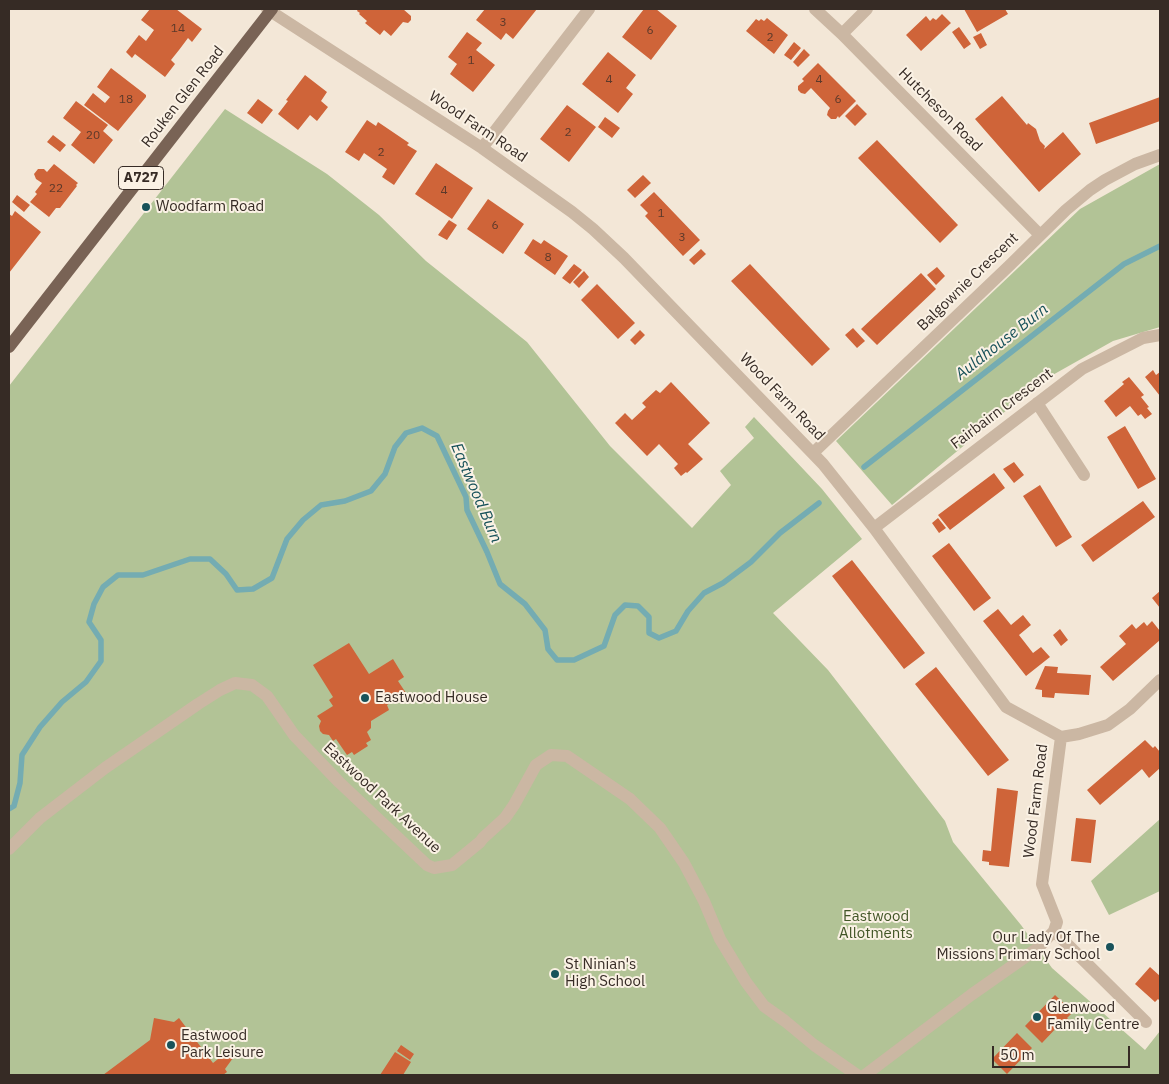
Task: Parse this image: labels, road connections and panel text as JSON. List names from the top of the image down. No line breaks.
{"streets":{"main road":["Rouken Glen Road","A727"],"street":["Hutcheson Road","Wood Farm Road","Balgownie Crescent","Fairbairn Crescent","Eastwood Park Avenue"]},"crossings":[["Rouken Glen Road","Wood Farm Road"],["Hutcheson Road","Balgownie Crescent"],["Wood Farm Road","Balgownie Crescent"],["Wood Farm Road","Fairbairn Crescent"]],"water":["Auldhouse Burn","Eastwood Burn"],"parks":["Eastwood Allotments"],"places":["Woodfarm Road","Eastwood House","Our Lady Of The Missions Primary School","St Ninian's High School","Glenwood Family Centre","Eastwood Park Leisure"],"house_numbers":["3","14","6","2","1","4","4","18","6","2","20","2","22","4","1","6","3","8"],"scale_bar":"50 m"}
